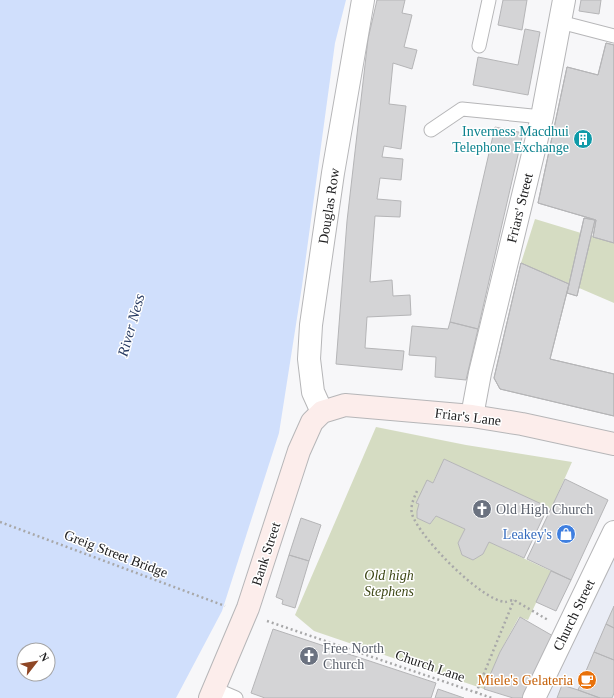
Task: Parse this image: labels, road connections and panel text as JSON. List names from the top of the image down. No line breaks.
{"streets":{"main road":["Friar's Lane","Bank Street"],"street":["Douglas Row","Friars' Street","Church Street"],"path":["Greig Street Bridge","Church Lane"]},"crossings":[["Douglas Row","Friar's Lane"],["Douglas Row","Bank Street"],["Friars' Street","Friar's Lane"],["Friar's Lane","Bank Street"]],"water":["River Ness"],"parks":["Old high Stephens"],"places":{"building":["Inverness Macdhui Telephone Exchange"],"church":["Old High Church","Free North Church"],"shop":["Leakey's"],"cafe":["Miele's Gelateria"]},"north":"top right"}
